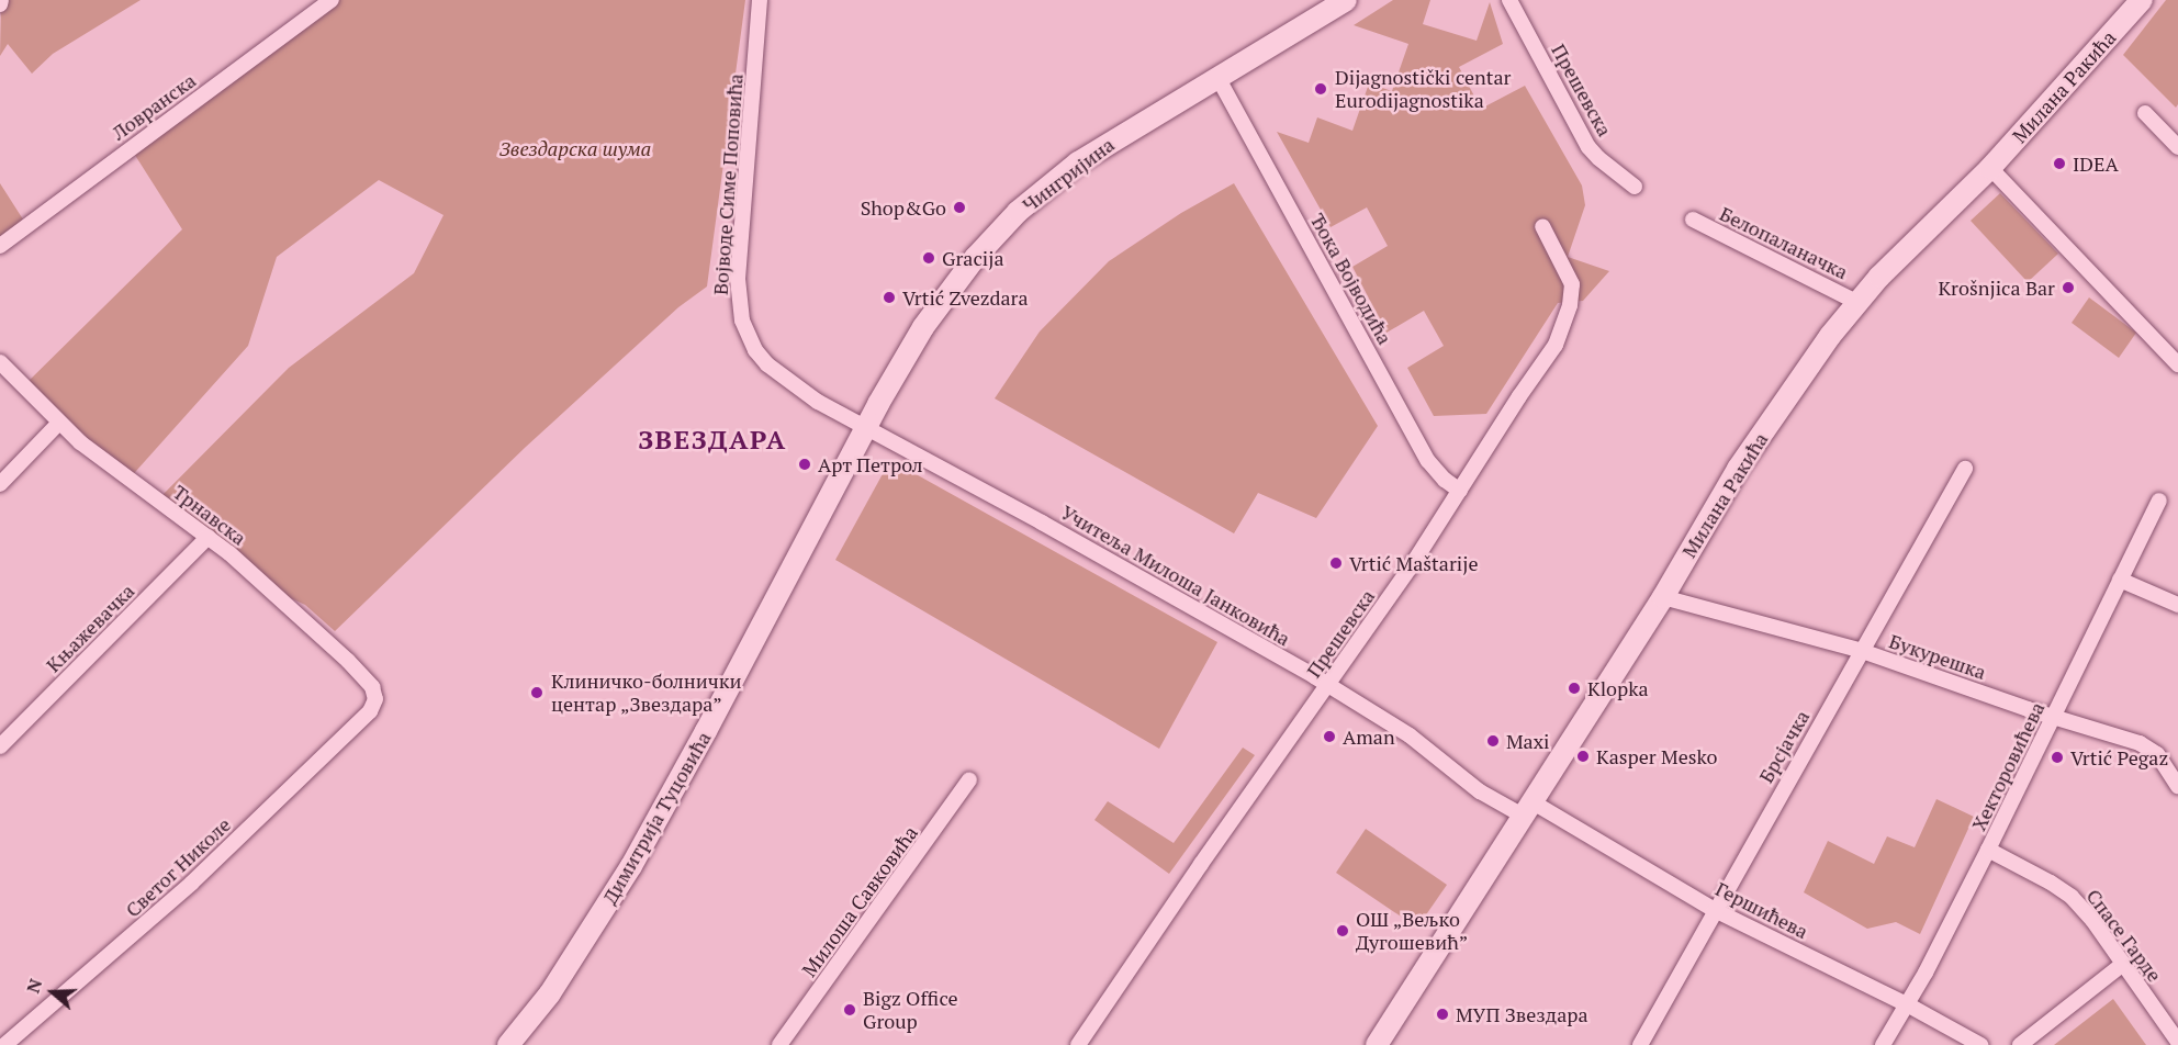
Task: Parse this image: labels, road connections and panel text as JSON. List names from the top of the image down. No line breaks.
{"streets":{"street":["Милана Ракића","Прешевска","Ловранска","Чингријина","Војводе Симе Поповића","Белопаланачка","Ђока Војводића","Трнавска","Учитеља Милоша Јанковића","Књажевачка","Букурешка","Брсјачка","Хекторовићева","Димитрија Туцовића","Светог Николе","Милоша Савковића","Гершићева","Спасе Гарде"]},"crossings":[["Милана Ракића","Белопаланачка"],["Милана Ракића","Учитеља Милоша Јанковића"],["Милана Ракића","Букурешка"],["Милана Ракића","Гершићева"],["Прешевска","Ђока Војводића"],["Прешевска","Учитеља Милоша Јанковића"],["Чингријина","Војводе Симе Поповића"],["Чингријина","Ђока Војводића"],["Чингријина","Учитеља Милоша Јанковића"],["Чингријина","Димитрија Туцовића"],["Војводе Симе Поповића","Учитеља Милоша Јанковића"],["Војводе Симе Поповића","Димитрија Туцовића"],["Трнавска","Књажевачка"],["Трнавска","Светог Николе"],["Учитеља Милоша Јанковића","Димитрија Туцовића"],["Учитеља Милоша Јанковића","Гершићева"],["Букурешка","Брсјачка"],["Букурешка","Хекторовићева"],["Брсјачка","Гершићева"],["Хекторовићева","Гершићева"],["Хекторовићева","Спасе Гарде"]],"districts":["ЗВЕЗДАРА"],"parks":["Звездарска шума"],"places":["Dijagnostički centar Eurodijagnostika","IDEA","Shop&Go","Gracija","Krošnjica Bar","Vrtić Zvezdara","Арт Петрол","Vrtić Maštarije","Klopka","Клиничко-болнички центар „Звездара”","Aman","Maxi","Kasper Mesko","Vrtić Pegaz","ОШ „Вељко Дугошевић”","Bigz Office Group","МУП Звездара"],"north":"left"}
